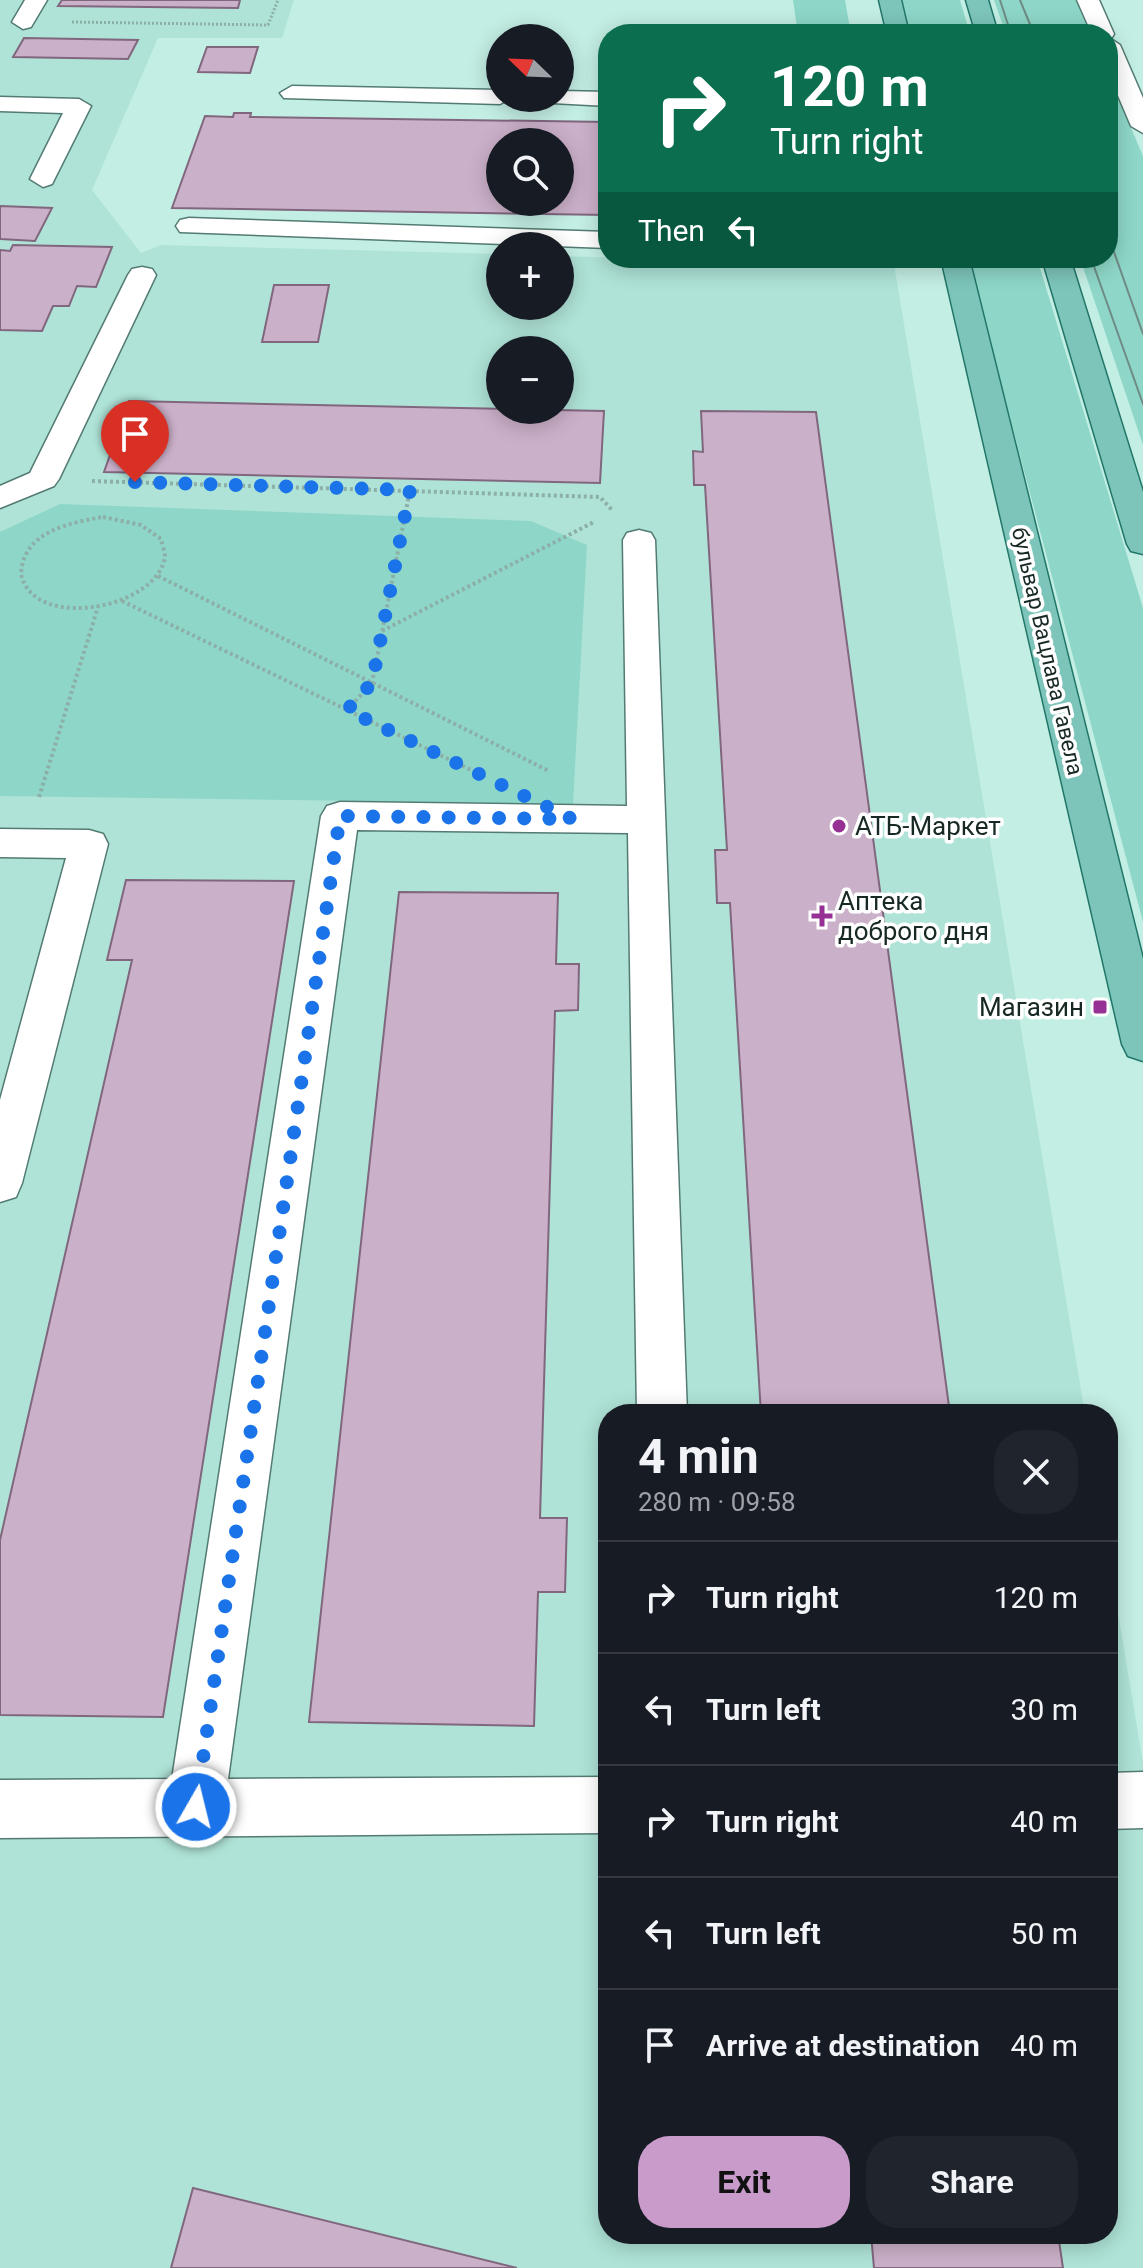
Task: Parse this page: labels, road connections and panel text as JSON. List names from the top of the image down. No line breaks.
{"streets":{"main road":["бульвар Вацлава Гавела"]},"places":{"other":["АТБ-Маркет"],"health":["Аптека доброго дня"],"transit":["Магазин"]},"north":"top left","page":{"map_buttons":["+","−"],"turn":["120 m","Turn right"],"then":"Then","heading":["4 min","280 m · 09:58"],"list":[{"name":"Turn right","value":"120 m"},{"name":"Turn left","value":"30 m"},{"name":"Turn right","value":"40 m"},{"name":"Turn left","value":"50 m"},{"name":"Arrive at destination","value":"40 m"}],"buttons":["Exit","Share"]}}
